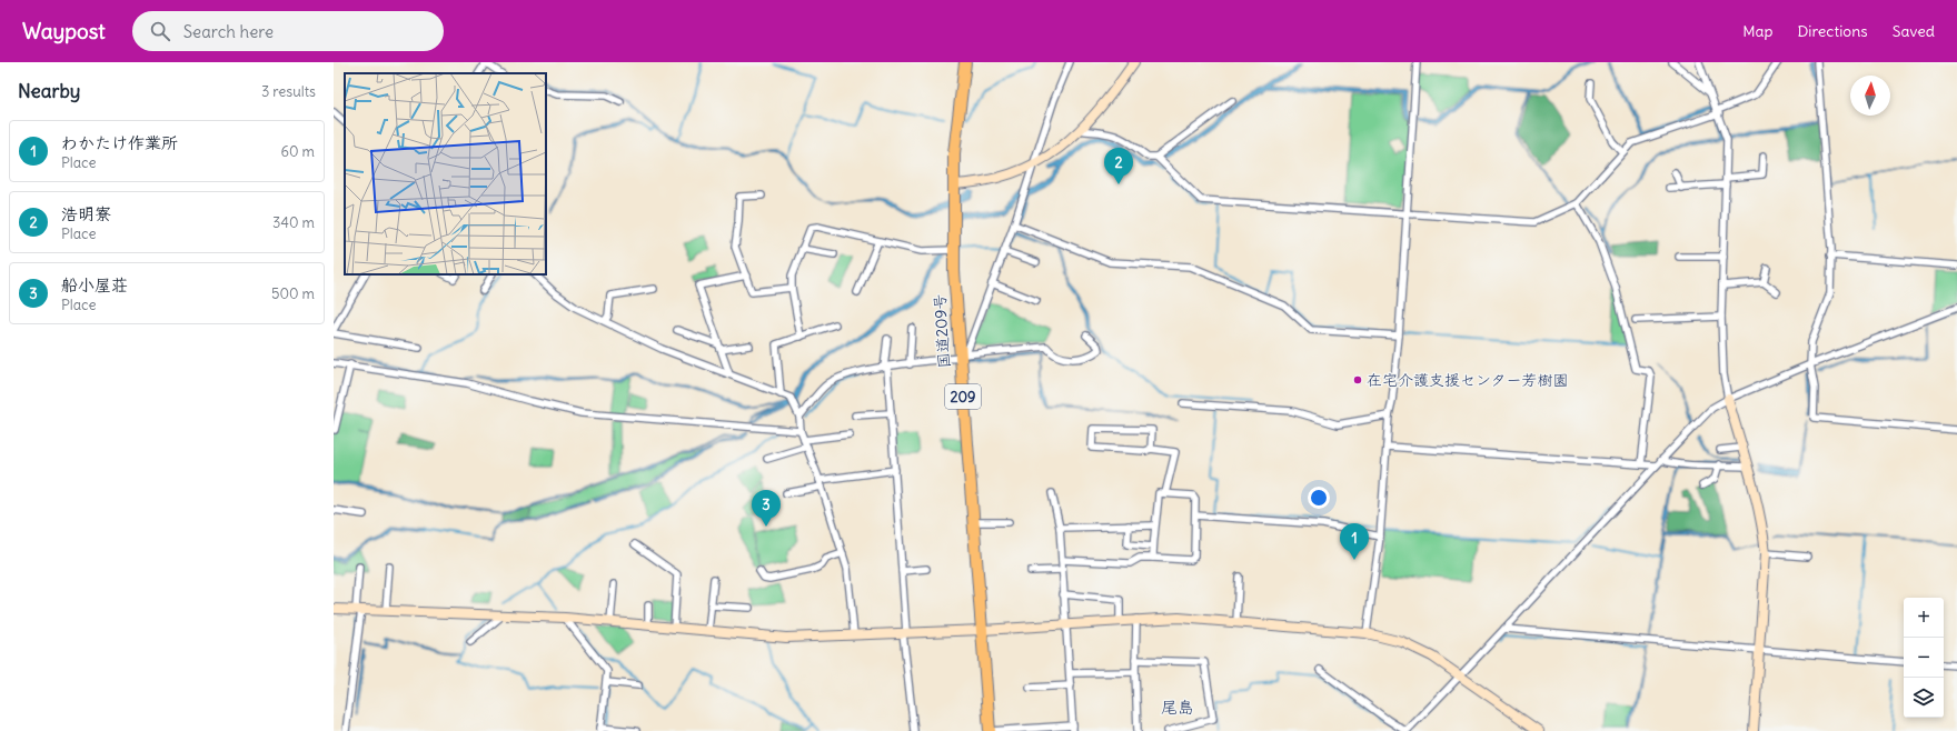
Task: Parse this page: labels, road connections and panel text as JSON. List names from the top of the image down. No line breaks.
{"streets":{"highway":["国道209号","209"]},"districts":["尾島"],"places":["在宅介護支援センター芳樹園"],"north":"top","page":{"header":"Waypost","search":"Search here","nav":["Map","Directions","Saved"],"heading":["Nearby","3 results"],"list":[{"mark":"1","name":"わかたけ作業所","note":"Place","value":"60 m"},{"mark":"2","name":"浩明寮","note":"Place","value":"340 m"},{"mark":"3","name":"船小屋荘","note":"Place","value":"500 m"}],"pins":["2","3","1"],"map_buttons":["+","−"]}}
